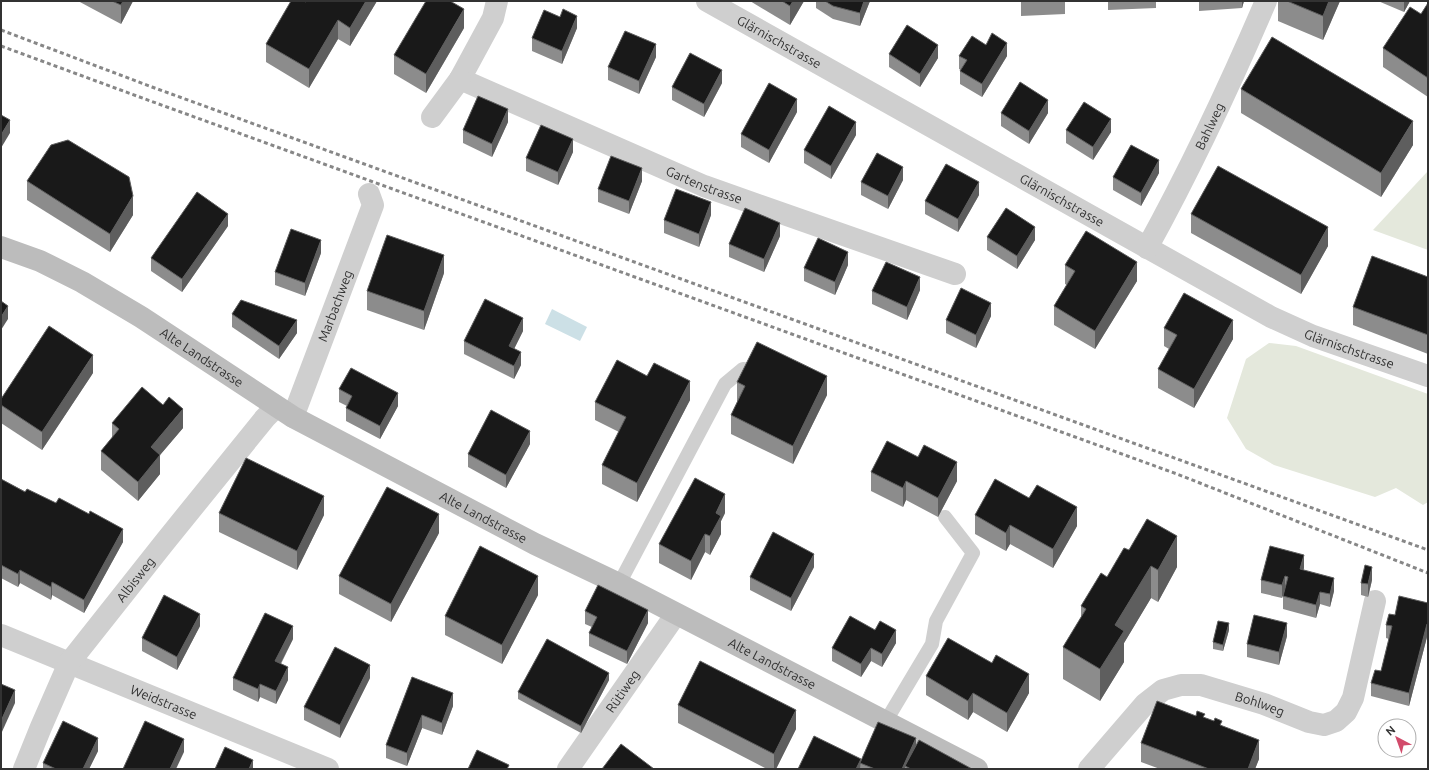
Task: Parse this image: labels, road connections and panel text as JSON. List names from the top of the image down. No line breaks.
{"streets":{"main road":["Alte Landstrasse"],"street":["Glärnischstrasse","Bahlweg","Gartenstrasse","Marbachweg","Albisweg","Rütiweg","Weidstrasse","Bohlweg"]},"crossings":[["Glärnischstrasse","Bahlweg"],["Marbachweg","Alte Landstrasse"],["Marbachweg","Albisweg"],["Alte Landstrasse","Albisweg"],["Alte Landstrasse","Rütiweg"],["Albisweg","Weidstrasse"]],"north":"top left"}
